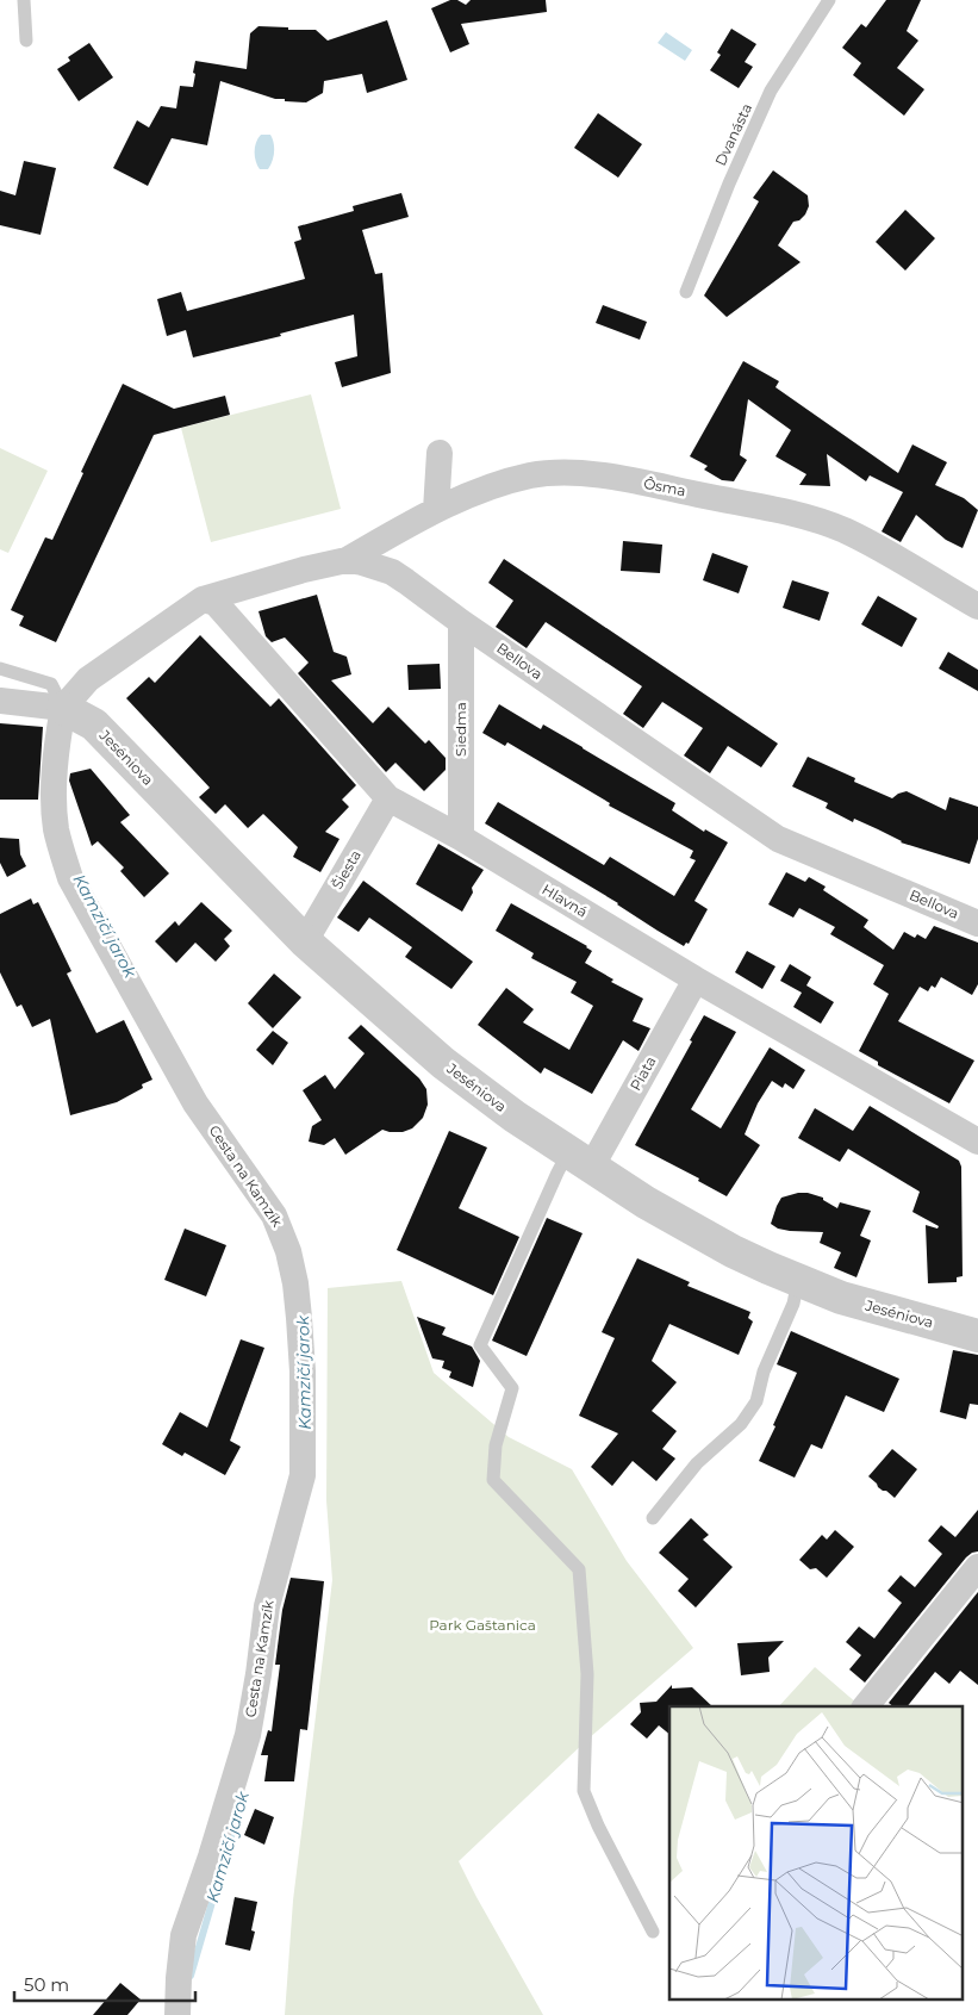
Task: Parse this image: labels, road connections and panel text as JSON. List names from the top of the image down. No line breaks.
{"streets":{"street":["Ôsma","Bellova","Siedma","Jeséniova","Šiesta","Hlavná","Piata","Cesta na Kamzík"],"lane":["Dvanásta"]},"crossings":[["Ôsma","Bellova"],["Bellova","Siedma"],["Bellova","Jeséniova"],["Bellova","Hlavná"],["Bellova","Cesta na Kamzík"],["Siedma","Hlavná"],["Jeséniova","Šiesta"],["Jeséniova","Piata"],["Jeséniova","Cesta na Kamzík"],["Šiesta","Hlavná"],["Hlavná","Piata"]],"water":["Kamzičí jarok"],"parks":["Park Gaštanica"],"scale_bar":"50 m"}
